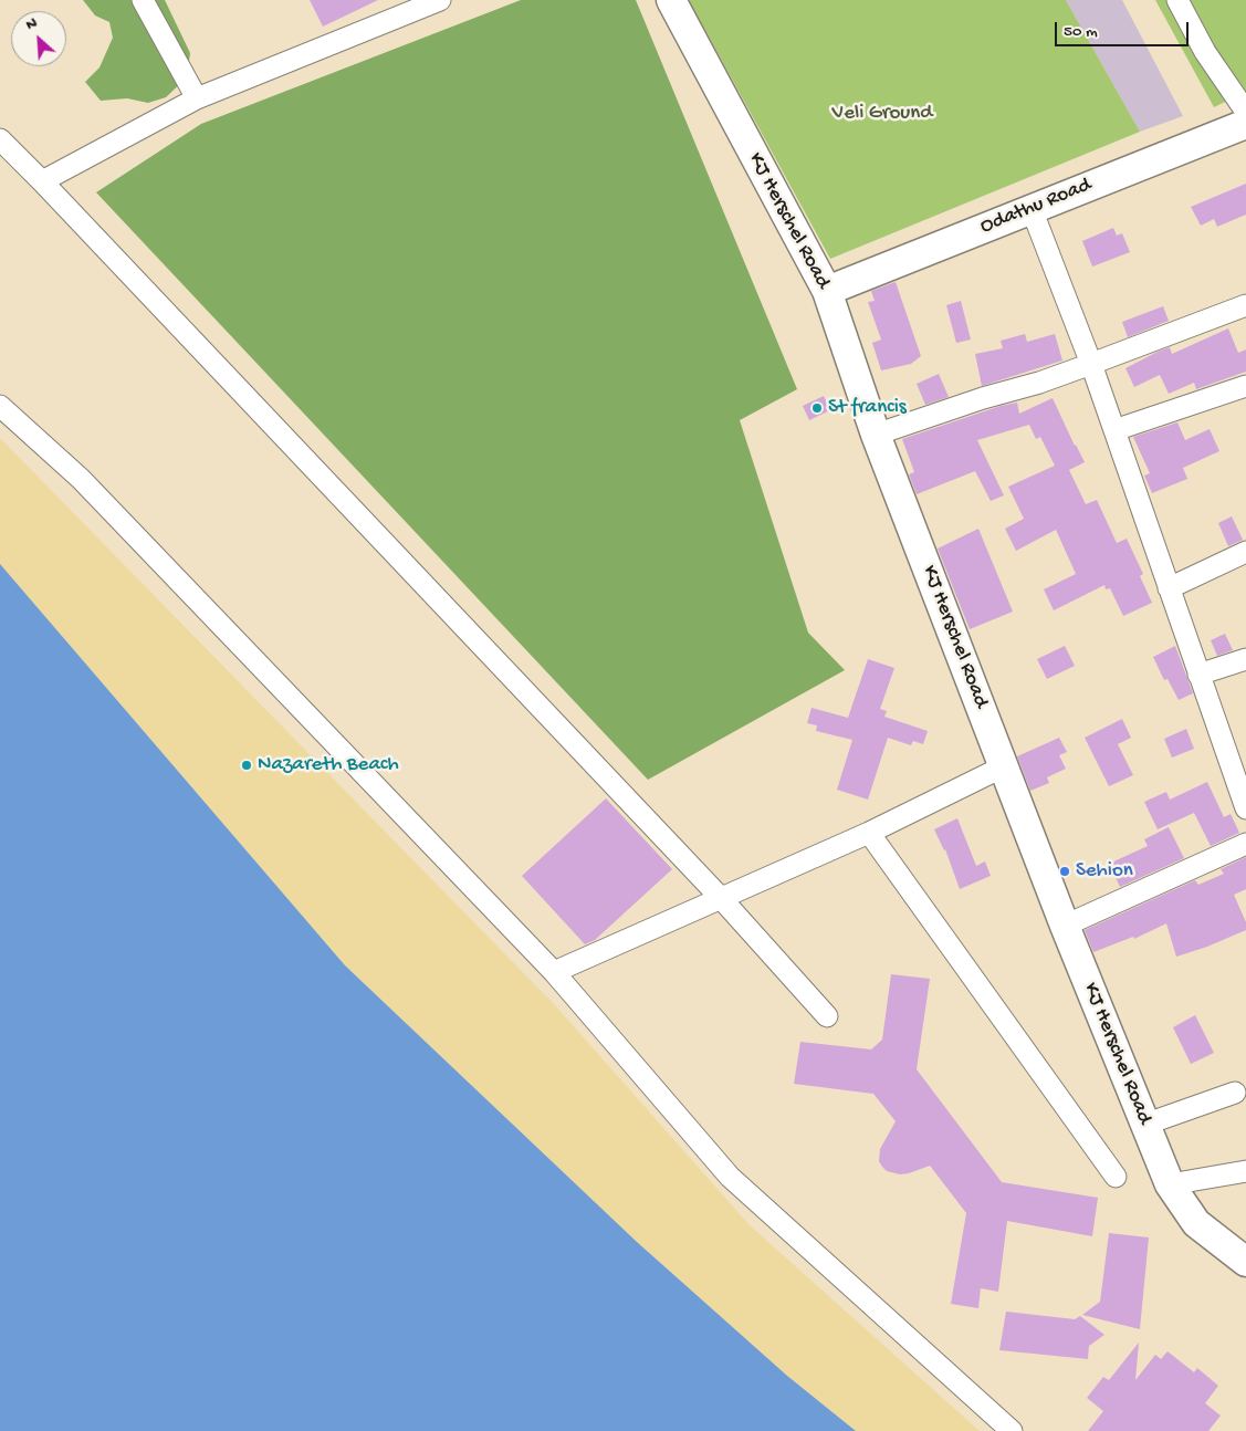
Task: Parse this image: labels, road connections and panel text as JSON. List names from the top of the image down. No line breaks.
{"streets":{"main road":["Odathu Road","KJ Herschel Road"]},"crossings":[["Odathu Road","KJ Herschel Road"]],"parks":["Veli Ground"],"places":["St francis","Nazareth Beach","Sehion"],"scale_bar":"50 m","north":"top left"}
